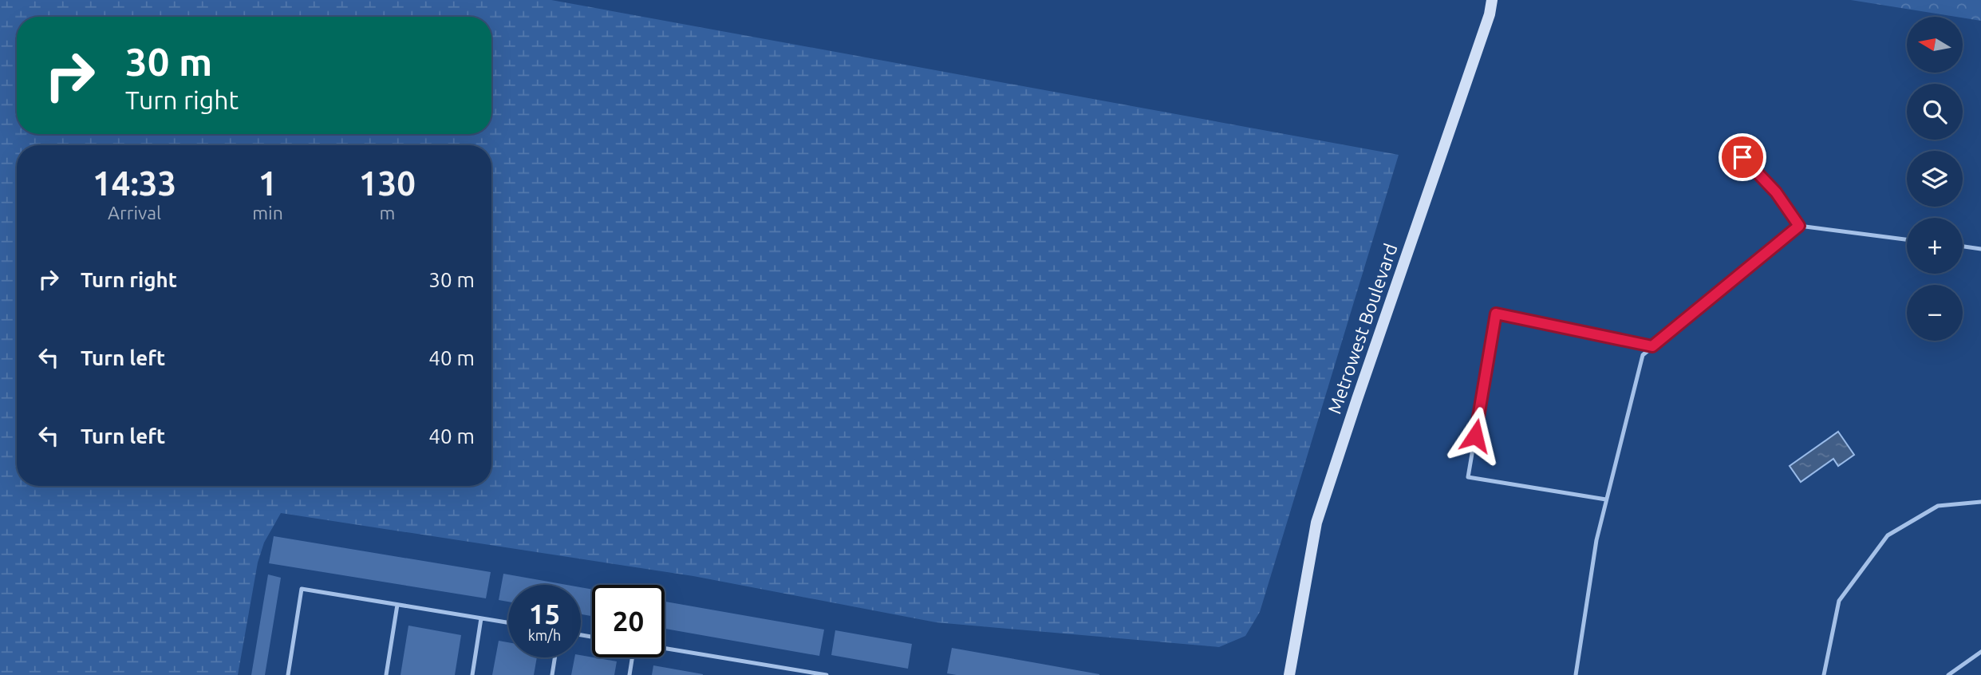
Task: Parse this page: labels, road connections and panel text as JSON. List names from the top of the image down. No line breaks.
{"streets":{"street":["Metrowest Boulevard"]},"north":"left","page":{"map_buttons":["+","−"],"turn":["30 m","Turn right"],"eta":["14:33","Arrival","1","min","130","m"],"list":[{"name":"Turn right","value":"30 m"},{"name":"Turn left","value":"40 m"},{"name":"Turn left","value":"40 m"}],"speed":"15 km/h","limit":"20"}}
